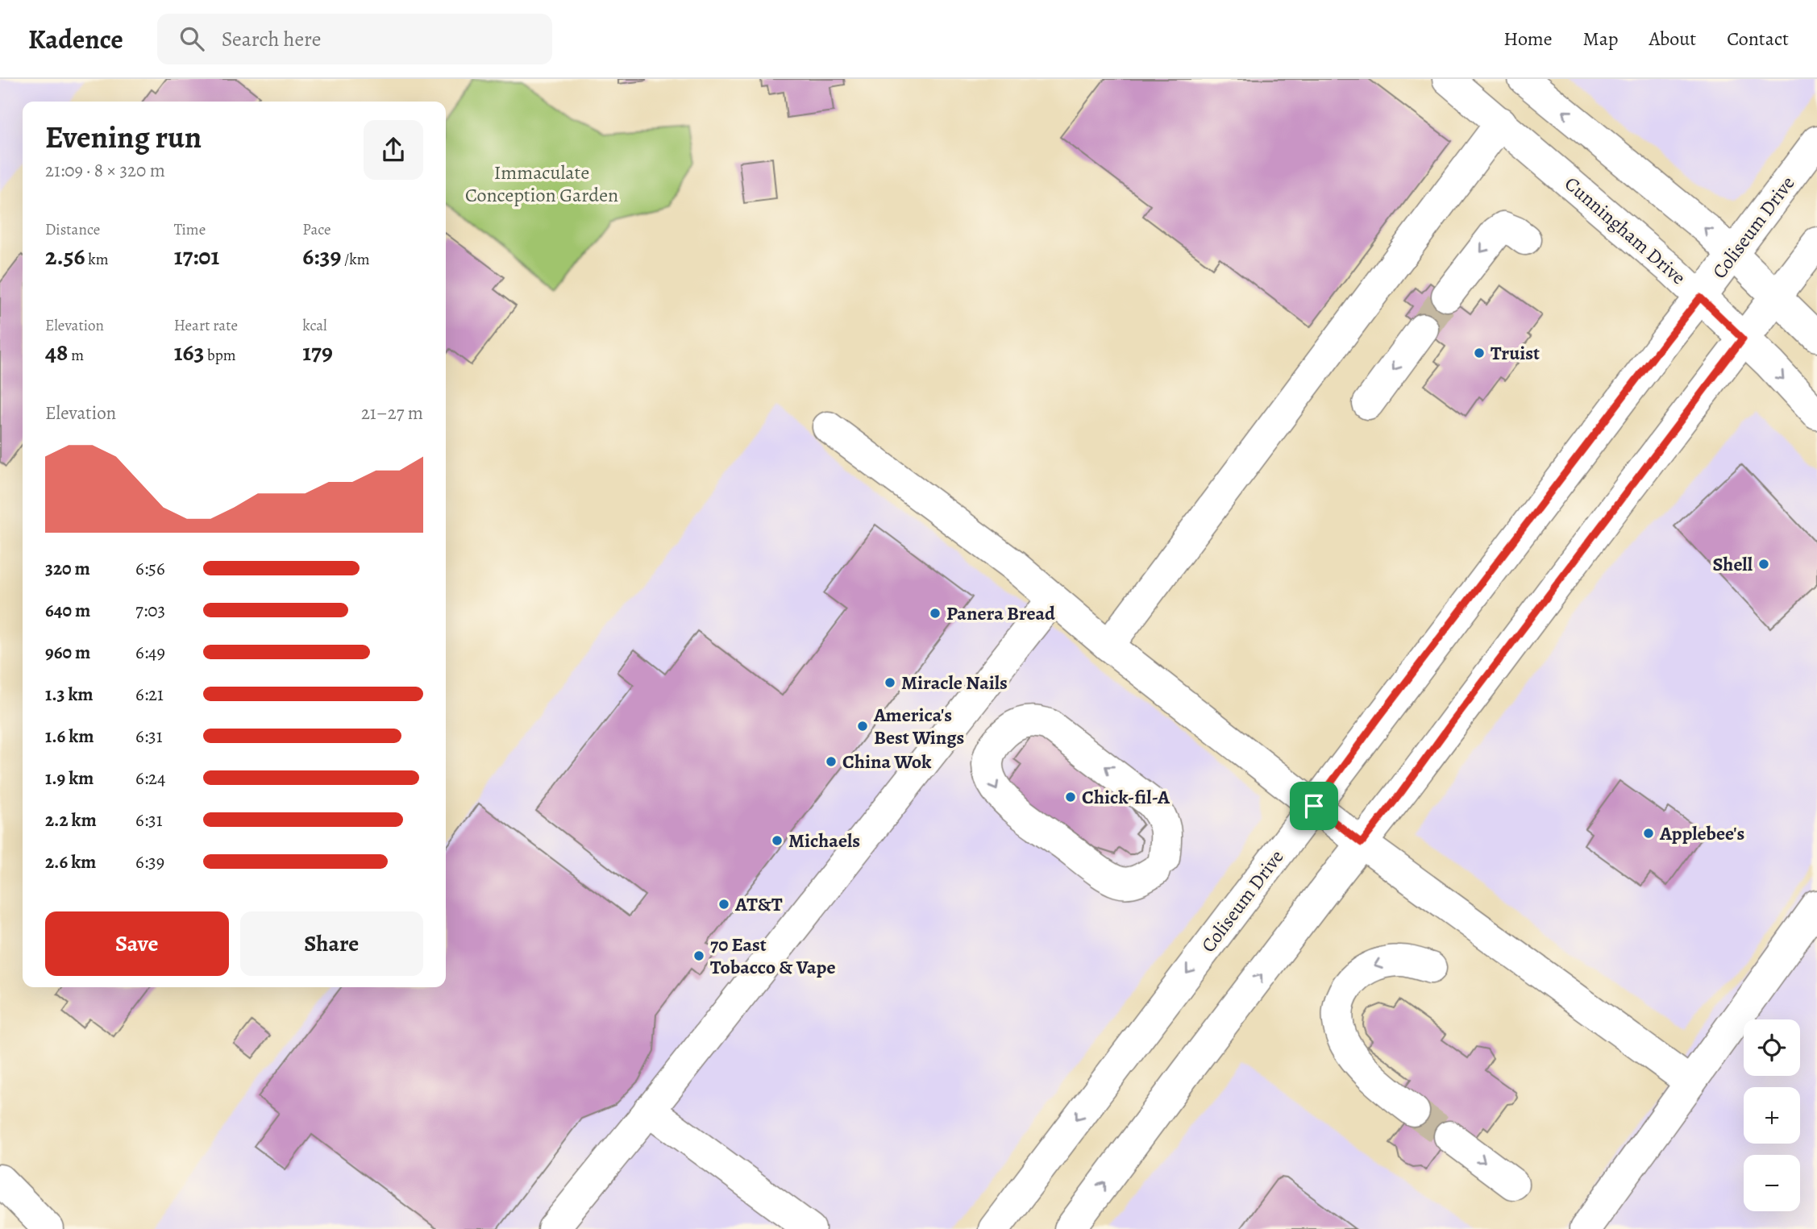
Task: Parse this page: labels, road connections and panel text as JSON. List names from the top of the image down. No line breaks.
{"streets":{"street":["Coliseum Drive","Cunningham Drive"]},"crossings":[["Coliseum Drive","Cunningham Drive"]],"parks":["Immaculate Conception Garden"],"places":["Truist","Shell","Panera Bread","Miracle Nails","America's Best Wings","China Wok","Chick-fil-A","Applebee's","Michaels","AT&T","70 East Tobacco & Vape"],"page":{"header":"Kadence","search":"Search here","nav":["Home","Map","About","Contact"],"heading":["Evening run","21:09 · 8 × 320 m"],"stats":[["Distance","2.56 km"],["Time","17:01"],["Pace","6:39 /km"],["Elevation","48 m"],["Heart rate","163 bpm"],["kcal","179"]],"chart":["Elevation","21–27 m"],"list":[{"name":"320 m","note":"6:56"},{"name":"640 m","note":"7:03"},{"name":"960 m","note":"6:49"},{"name":"1.3 km","note":"6:21"},{"name":"1.6 km","note":"6:31"},{"name":"1.9 km","note":"6:24"},{"name":"2.2 km","note":"6:31"},{"name":"2.6 km","note":"6:39"}],"buttons":["Save","Share"],"map_buttons":["+","−"]}}
